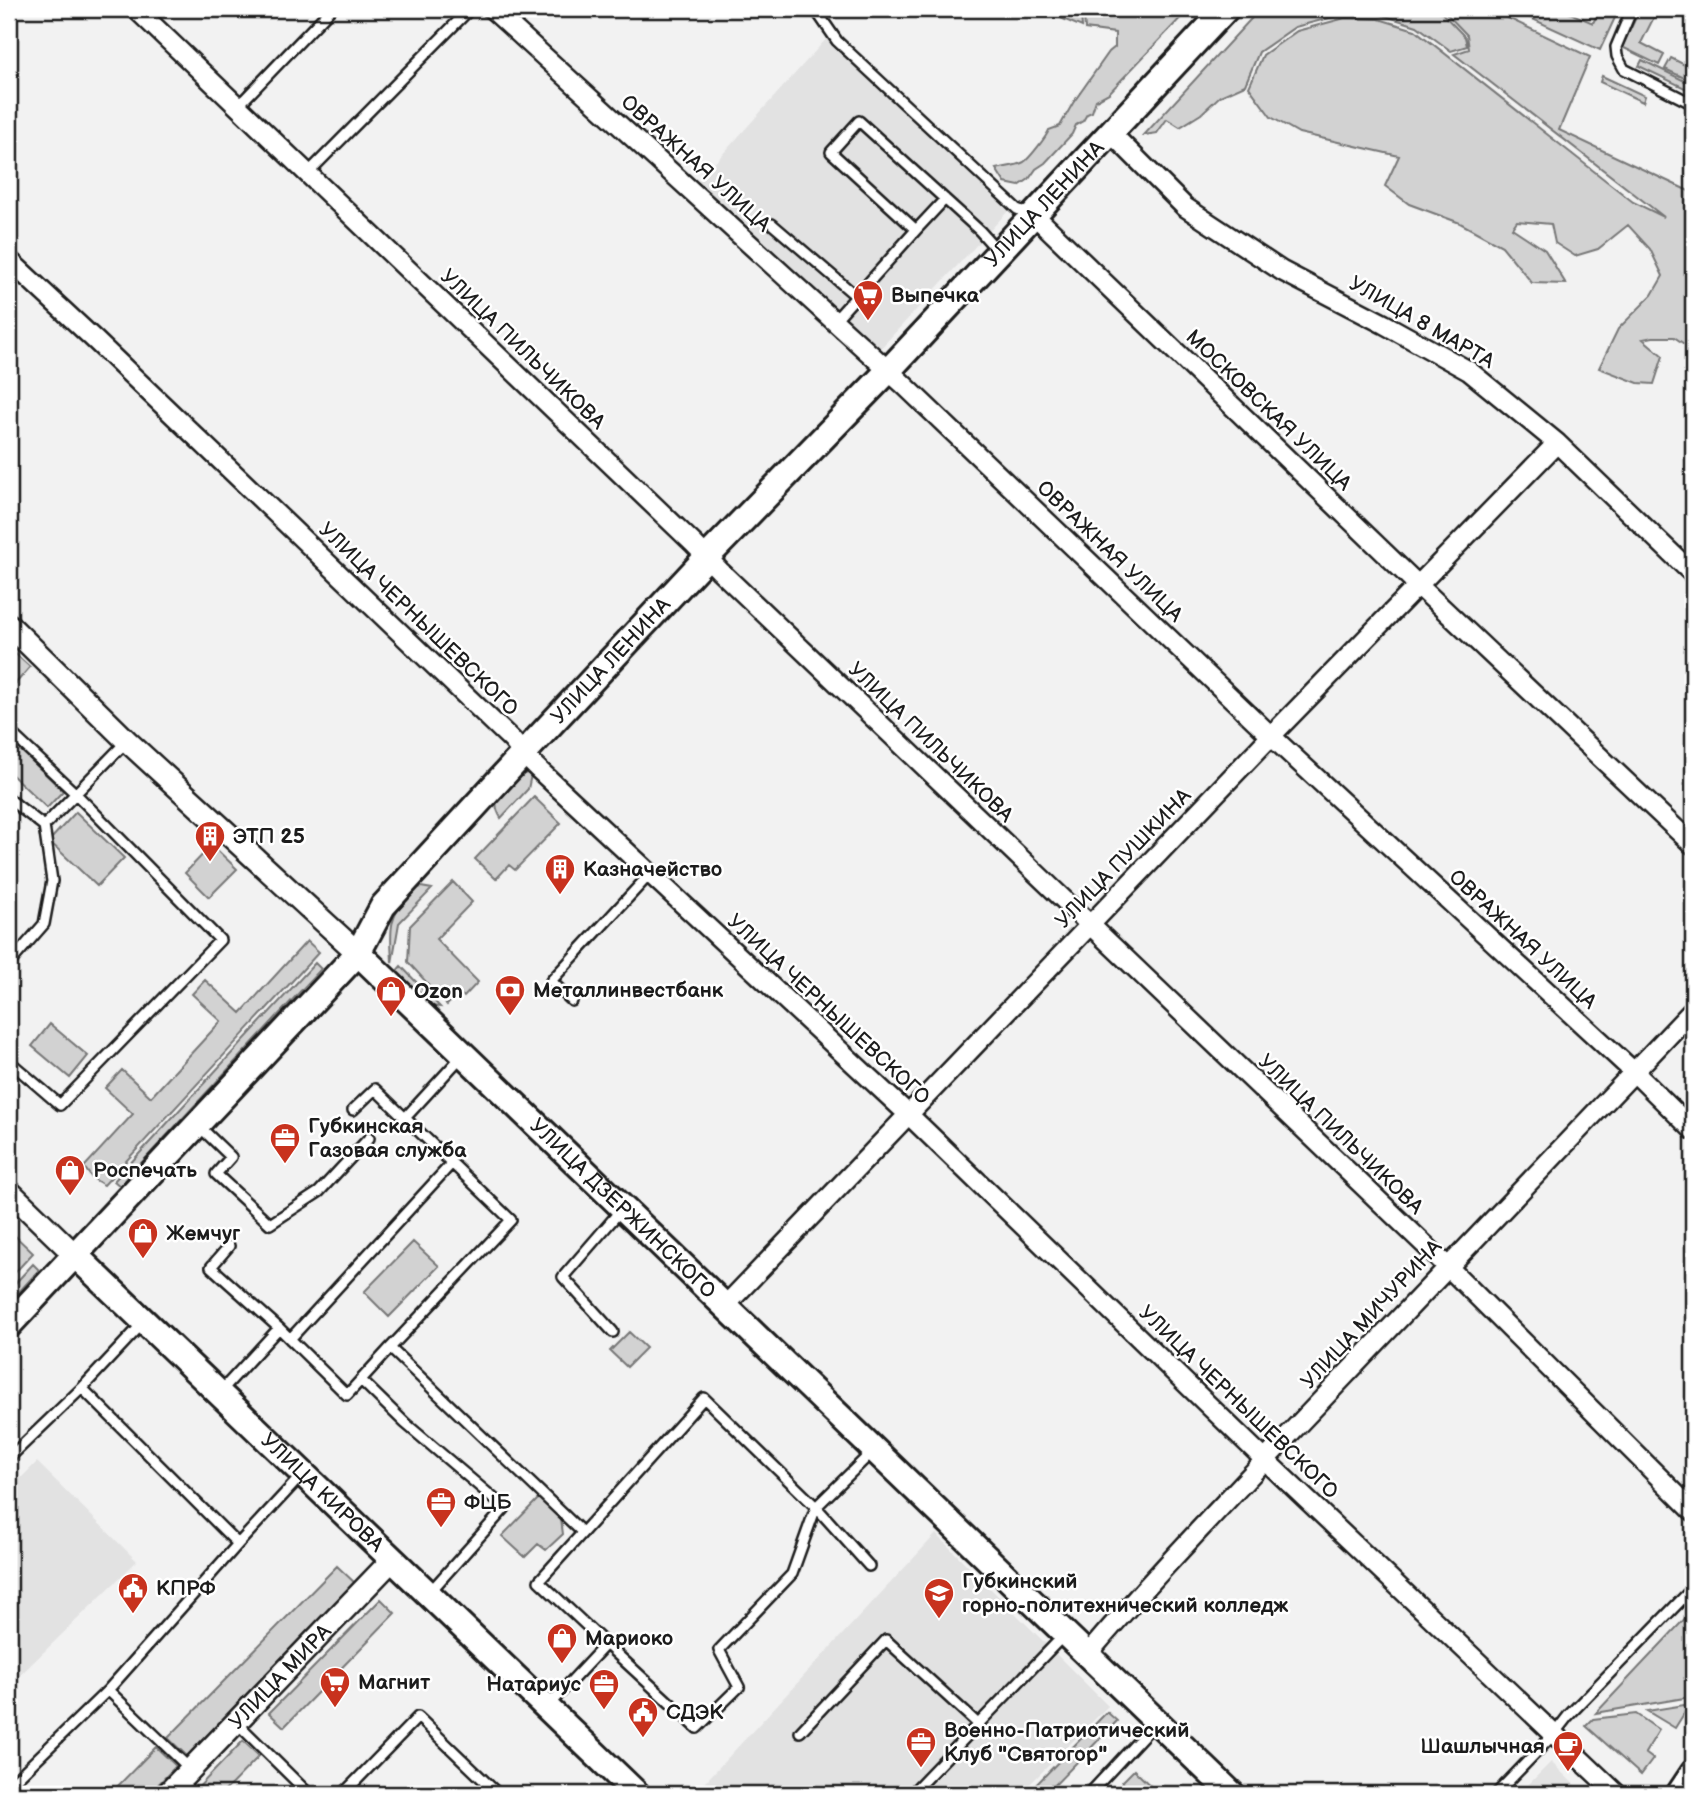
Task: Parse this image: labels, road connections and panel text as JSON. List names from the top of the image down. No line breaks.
{"streets":{"main road":["УЛИЦА ЛЕНИНА","УЛИЦА ДЗЕРЖИНСКОГО","УЛИЦА КИРОВА"],"street":["ОВРАЖНАЯ УЛИЦА","УЛИЦА 8 МАРТА","УЛИЦА ПИЛЬЧИКОВА","МОСКОВСКАЯ УЛИЦА","УЛИЦА ЧЕРНЫШЕВСКОГО","УЛИЦА ПУШКИНА","УЛИЦА МИЧУРИНА","УЛИЦА МИРА"]},"crossings":[["ОВРАЖНАЯ УЛИЦА","УЛИЦА ЛЕНИНА"],["ОВРАЖНАЯ УЛИЦА","УЛИЦА ПУШКИНА"],["ОВРАЖНАЯ УЛИЦА","УЛИЦА МИЧУРИНА"],["УЛИЦА ЛЕНИНА","УЛИЦА 8 МАРТА"],["УЛИЦА ЛЕНИНА","УЛИЦА ПИЛЬЧИКОВА"],["УЛИЦА ЛЕНИНА","МОСКОВСКАЯ УЛИЦА"],["УЛИЦА ЛЕНИНА","УЛИЦА ЧЕРНЫШЕВСКОГО"],["УЛИЦА ЛЕНИНА","УЛИЦА ДЗЕРЖИНСКОГО"],["УЛИЦА ЛЕНИНА","УЛИЦА КИРОВА"],["УЛИЦА 8 МАРТА","УЛИЦА ПУШКИНА"],["УЛИЦА ПИЛЬЧИКОВА","УЛИЦА ПУШКИНА"],["УЛИЦА ПИЛЬЧИКОВА","УЛИЦА МИЧУРИНА"],["МОСКОВСКАЯ УЛИЦА","УЛИЦА ПУШКИНА"],["УЛИЦА ЧЕРНЫШЕВСКОГО","УЛИЦА ПУШКИНА"],["УЛИЦА ЧЕРНЫШЕВСКОГО","УЛИЦА МИЧУРИНА"],["УЛИЦА ПУШКИНА","УЛИЦА ДЗЕРЖИНСКОГО"],["УЛИЦА ДЗЕРЖИНСКОГО","УЛИЦА МИЧУРИНА"],["УЛИЦА КИРОВА","УЛИЦА МИРА"]],"places":{"supermarket":["Выпечка","Магнит"],"building":["ЭТП 25","Казначейство"],"bank":["Металлинвестбанк"],"shop":["Ozon","Роспечать","Жемчуг","Мариоко"],"office":["Губкинская Газовая служба","ФЦБ","Натариус","Военно-Патриотический Клуб \"Святогор\""],"public building":["КПРФ","СДЭК"],"school or university":["Губкинский горно-политехнический колледж"],"cafe":["Шашлычная"]}}
